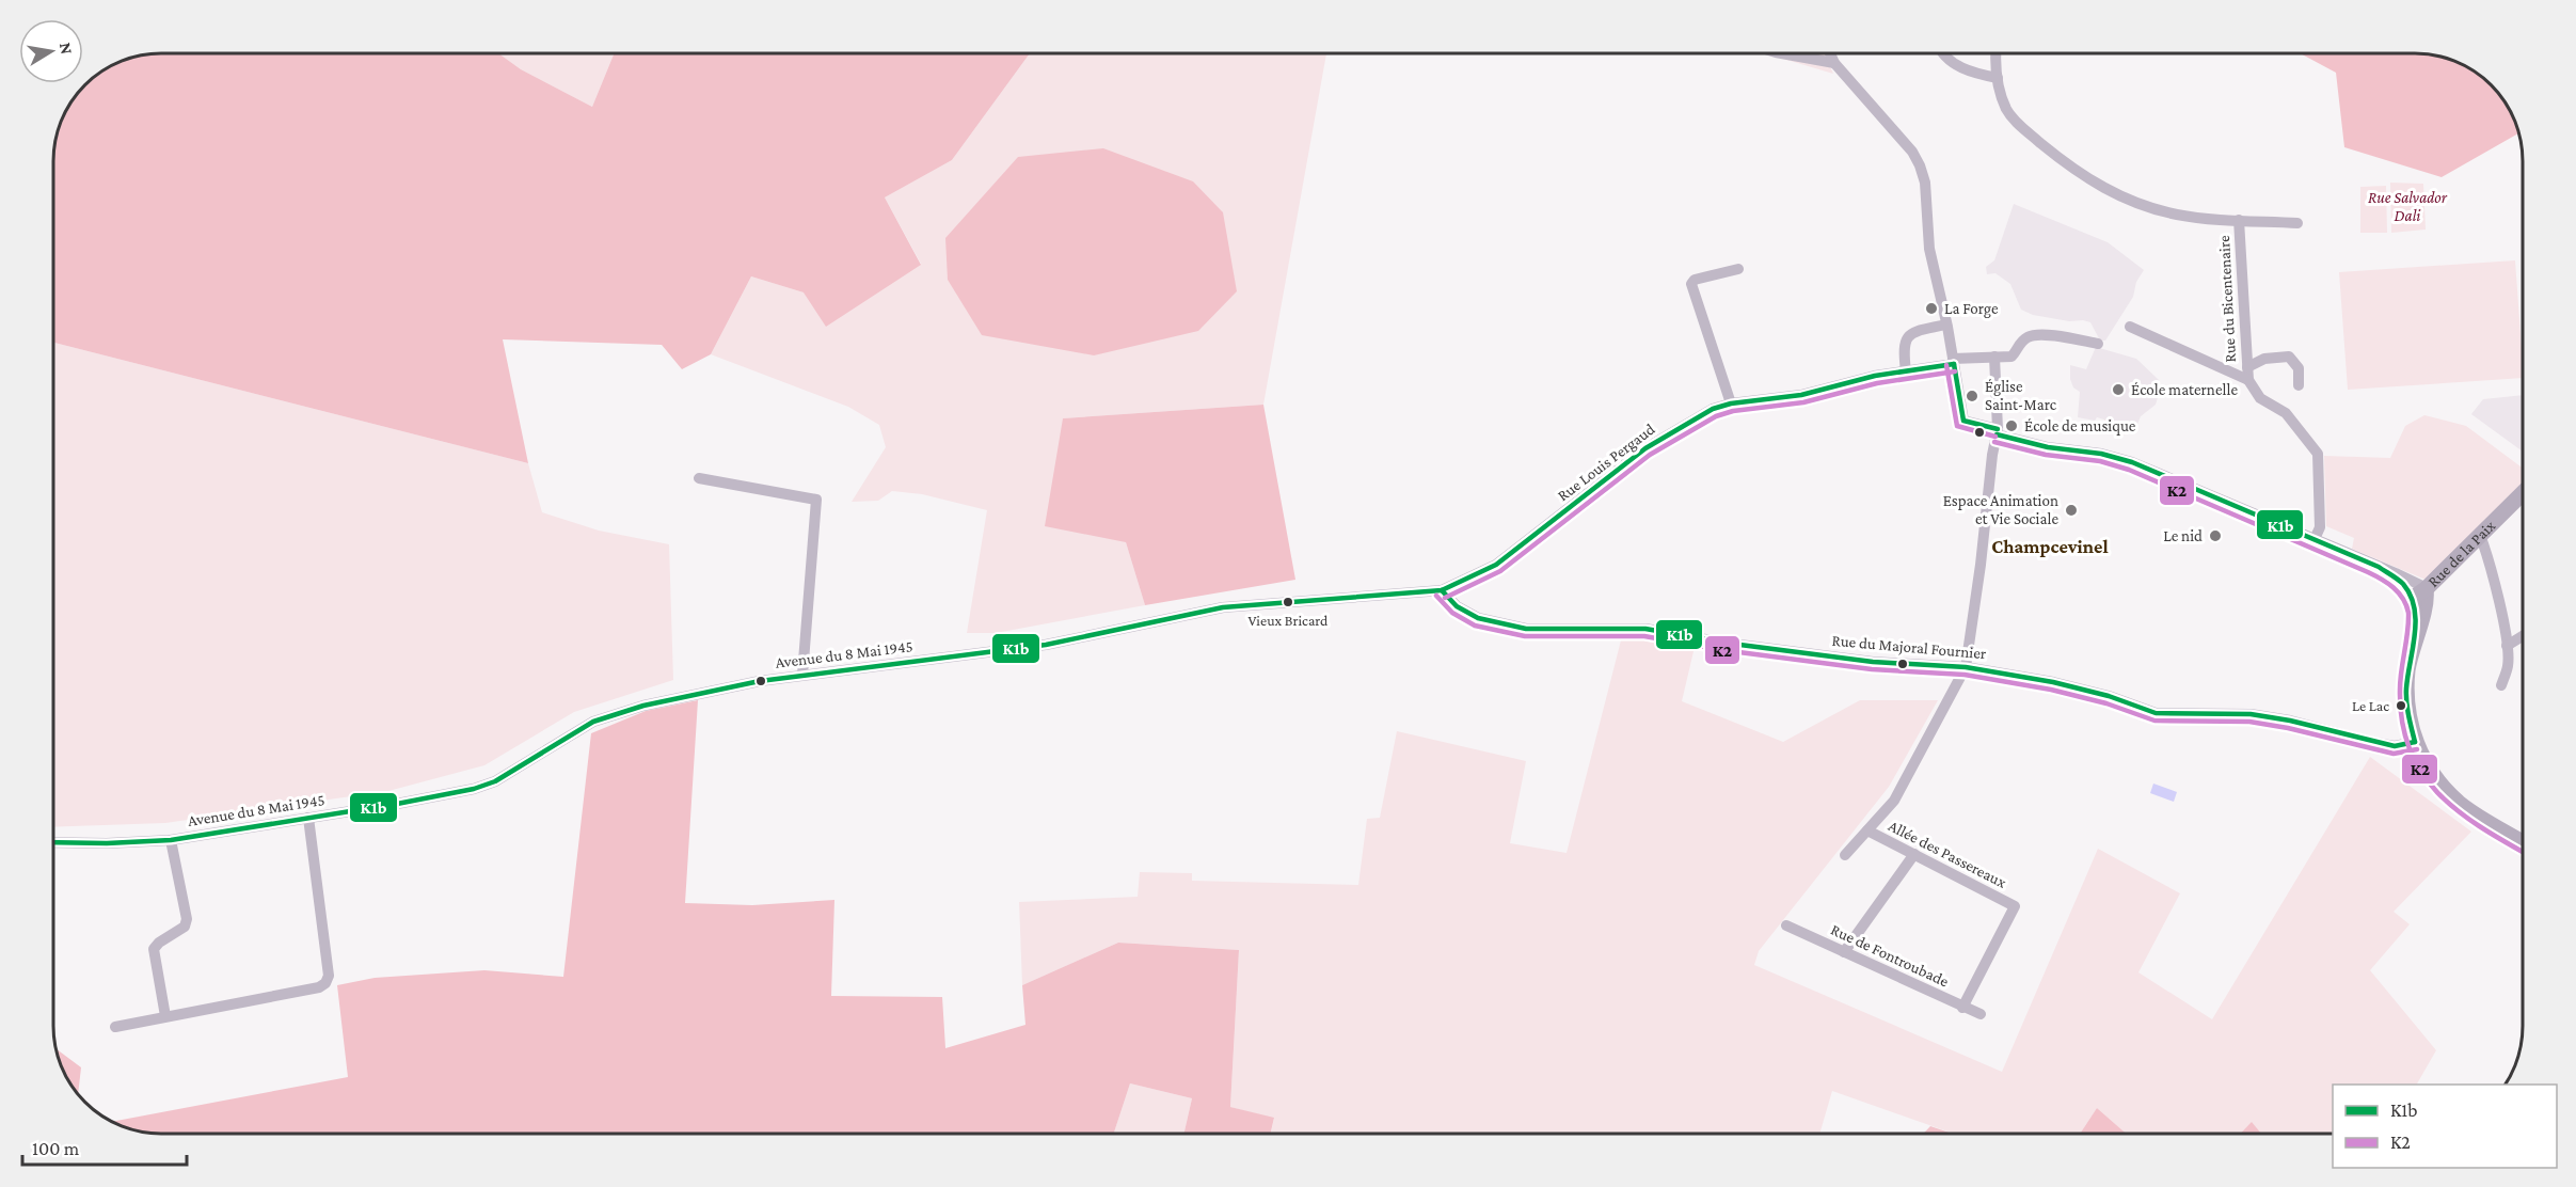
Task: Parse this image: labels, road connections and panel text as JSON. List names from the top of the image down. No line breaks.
{"streets":{"main road":["Rue de la Paix"],"street":["Rue du Bicentenaire","Rue Louis Pergaud","Rue du Majoral Fournier","Avenue du 8 Mai 1945","Allée des Passereaux","Rue de Fontroubade"]},"crossings":[["Rue Louis Pergaud","Rue du Majoral Fournier"],["Rue Louis Pergaud","Avenue du 8 Mai 1945"],["Rue du Majoral Fournier","Avenue du 8 Mai 1945"],["Allée des Passereaux","Rue de Fontroubade"]],"districts":["Champcevinel"],"parks":["Rue Salvador Dali"],"places":["La Forge","École maternelle","Église Saint-Marc","École de musique","Espace Animation et Vie Sociale","Le nid","Vieux Bricard","Le Lac"],"lines":["transit line K1b","transit line K2"],"legend":["K1b","K2"],"scale_bar":"100 m","north":"right"}
